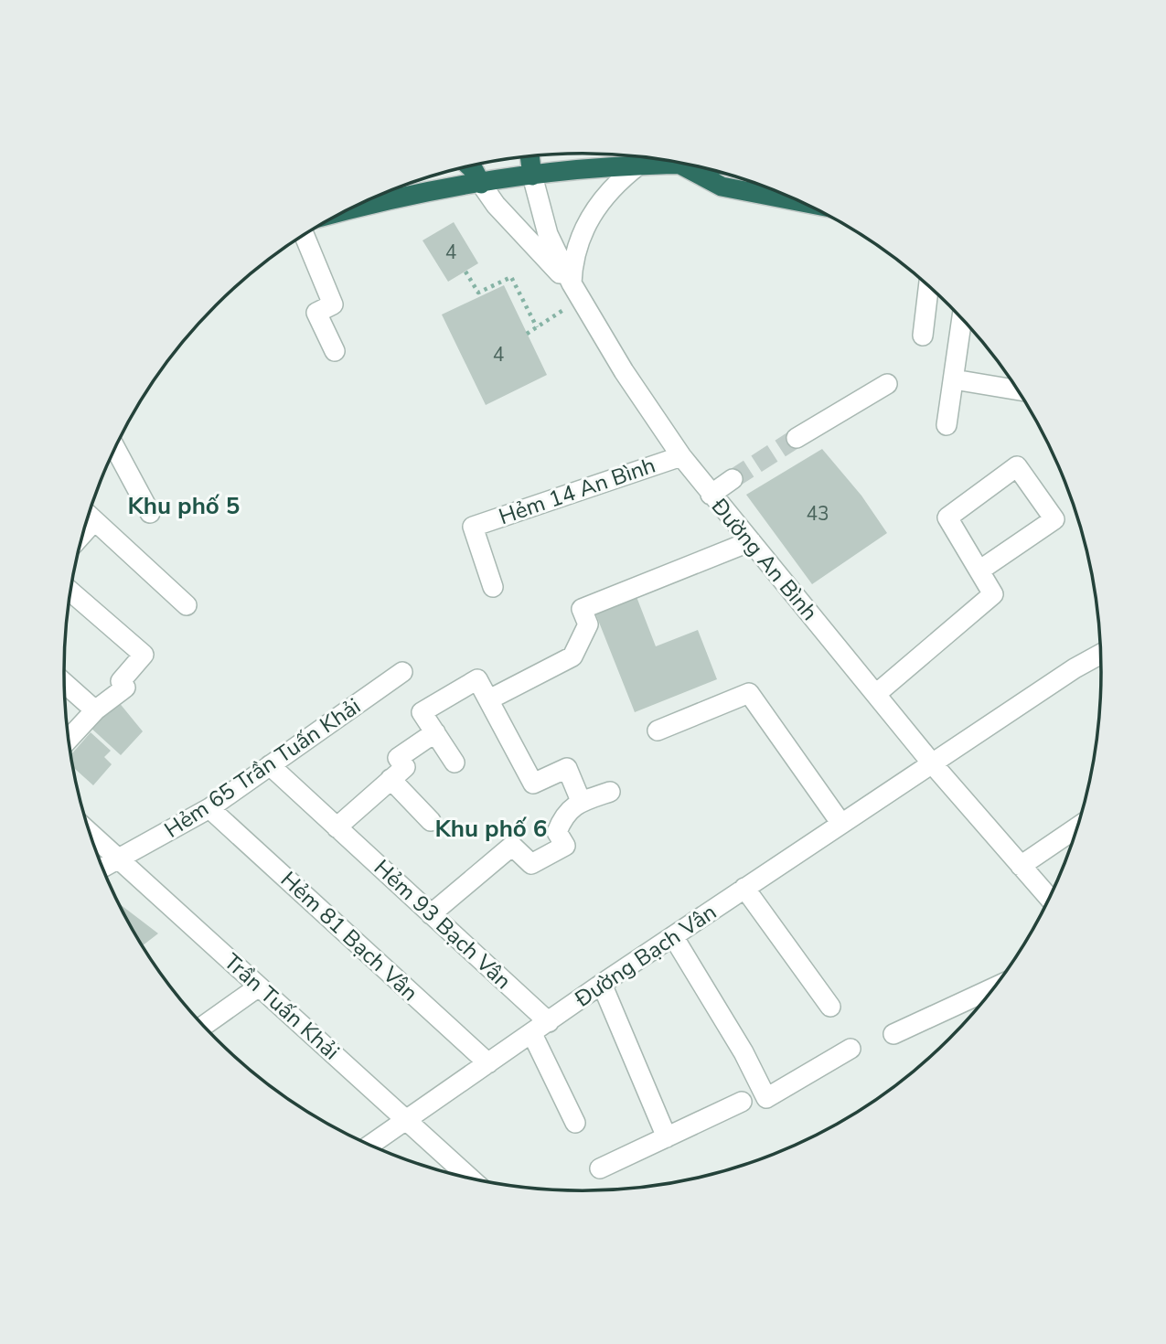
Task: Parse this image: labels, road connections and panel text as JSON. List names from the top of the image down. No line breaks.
{"streets":{"street":["Hẻm 14 An Bình","Đường An Bình","Hẻm 65 Trần Tuấn Khải","Hẻm 93 Bạch Vân","Hẻm 81 Bạch Vân","Đường Bạch Vân","Trần Tuấn Khải"]},"crossings":[["Hẻm 14 An Bình","Đường An Bình"],["Đường An Bình","Đường Bạch Vân"],["Hẻm 65 Trần Tuấn Khải","Hẻm 93 Bạch Vân"],["Hẻm 65 Trần Tuấn Khải","Hẻm 81 Bạch Vân"],["Hẻm 65 Trần Tuấn Khải","Trần Tuấn Khải"],["Hẻm 93 Bạch Vân","Đường Bạch Vân"],["Hẻm 81 Bạch Vân","Đường Bạch Vân"],["Đường Bạch Vân","Trần Tuấn Khải"]],"districts":["Khu phố 5","Khu phố 6"],"house_numbers":["4","4","43"]}
